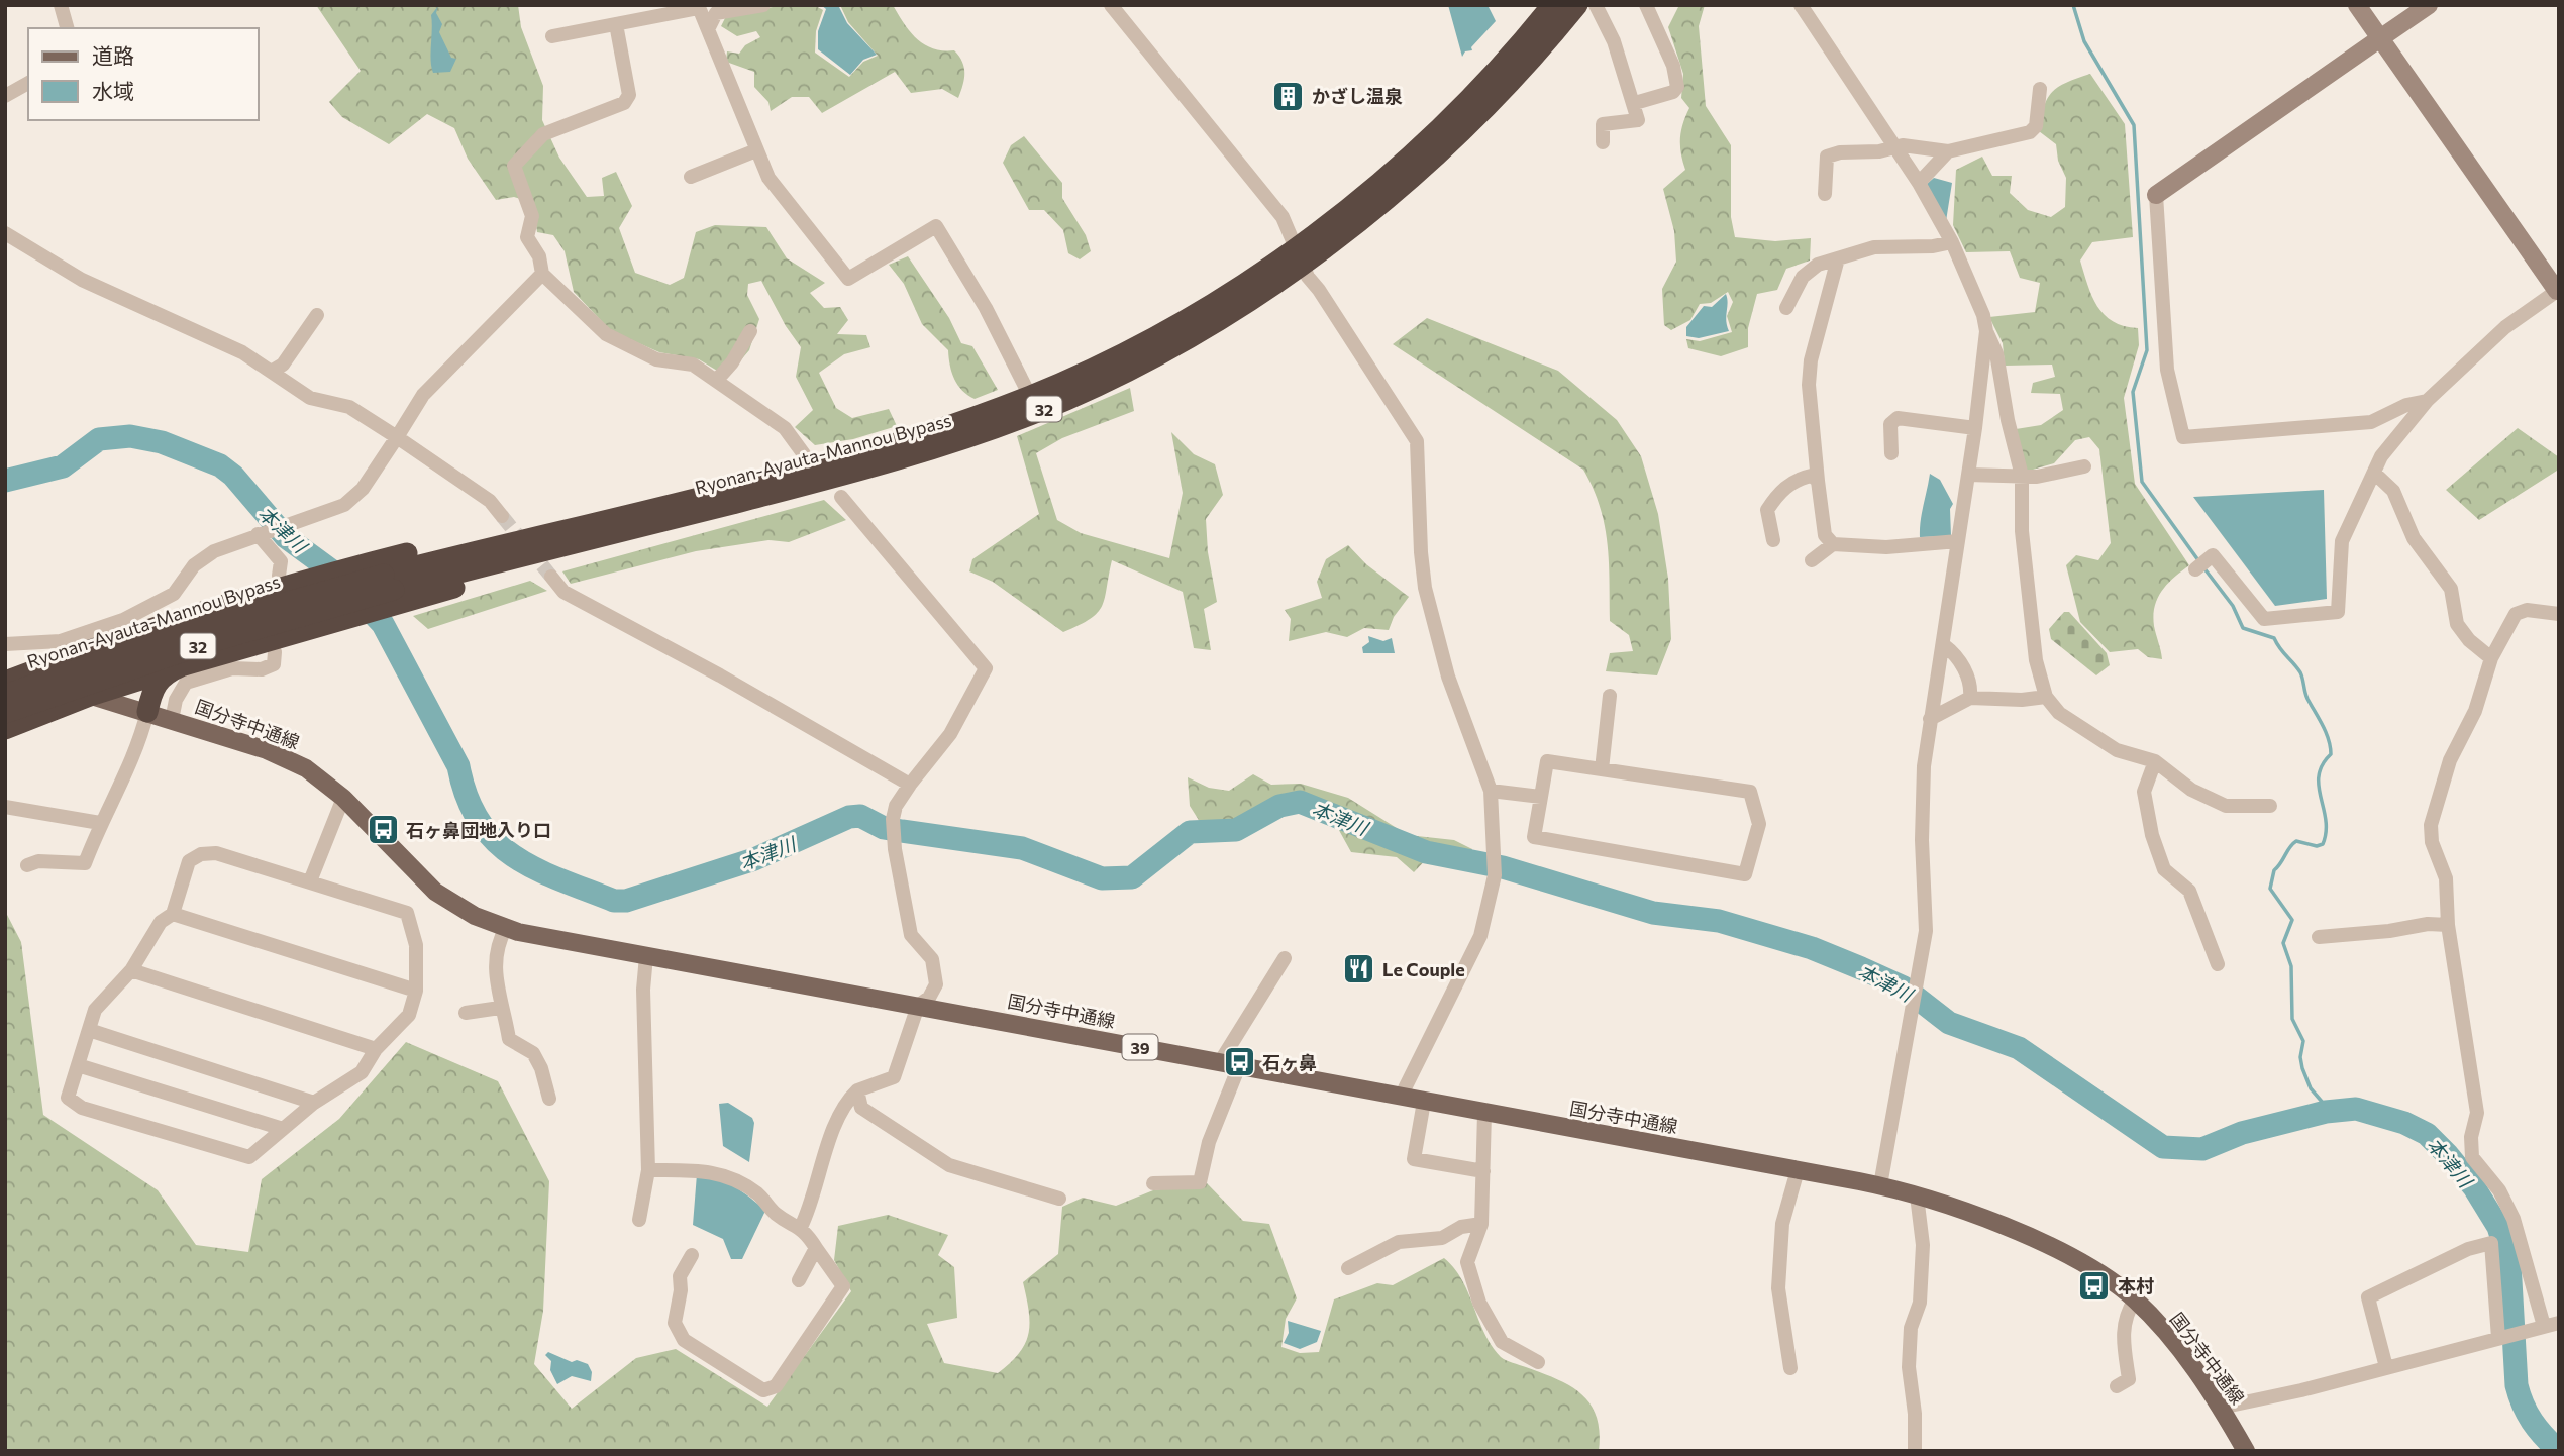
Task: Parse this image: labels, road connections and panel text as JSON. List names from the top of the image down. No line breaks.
{"streets":{"highway":["32","Ryonan-Ayauta-Mannou Bypass"],"main road":["国分寺中通線","39"]},"water":["本津川"],"places":{"building":["かざし温泉"],"bus stop":["石ヶ鼻団地入り口","石ヶ鼻","本村"],"restaurant":["Le Couple"]},"legend":["道路","水域"]}
